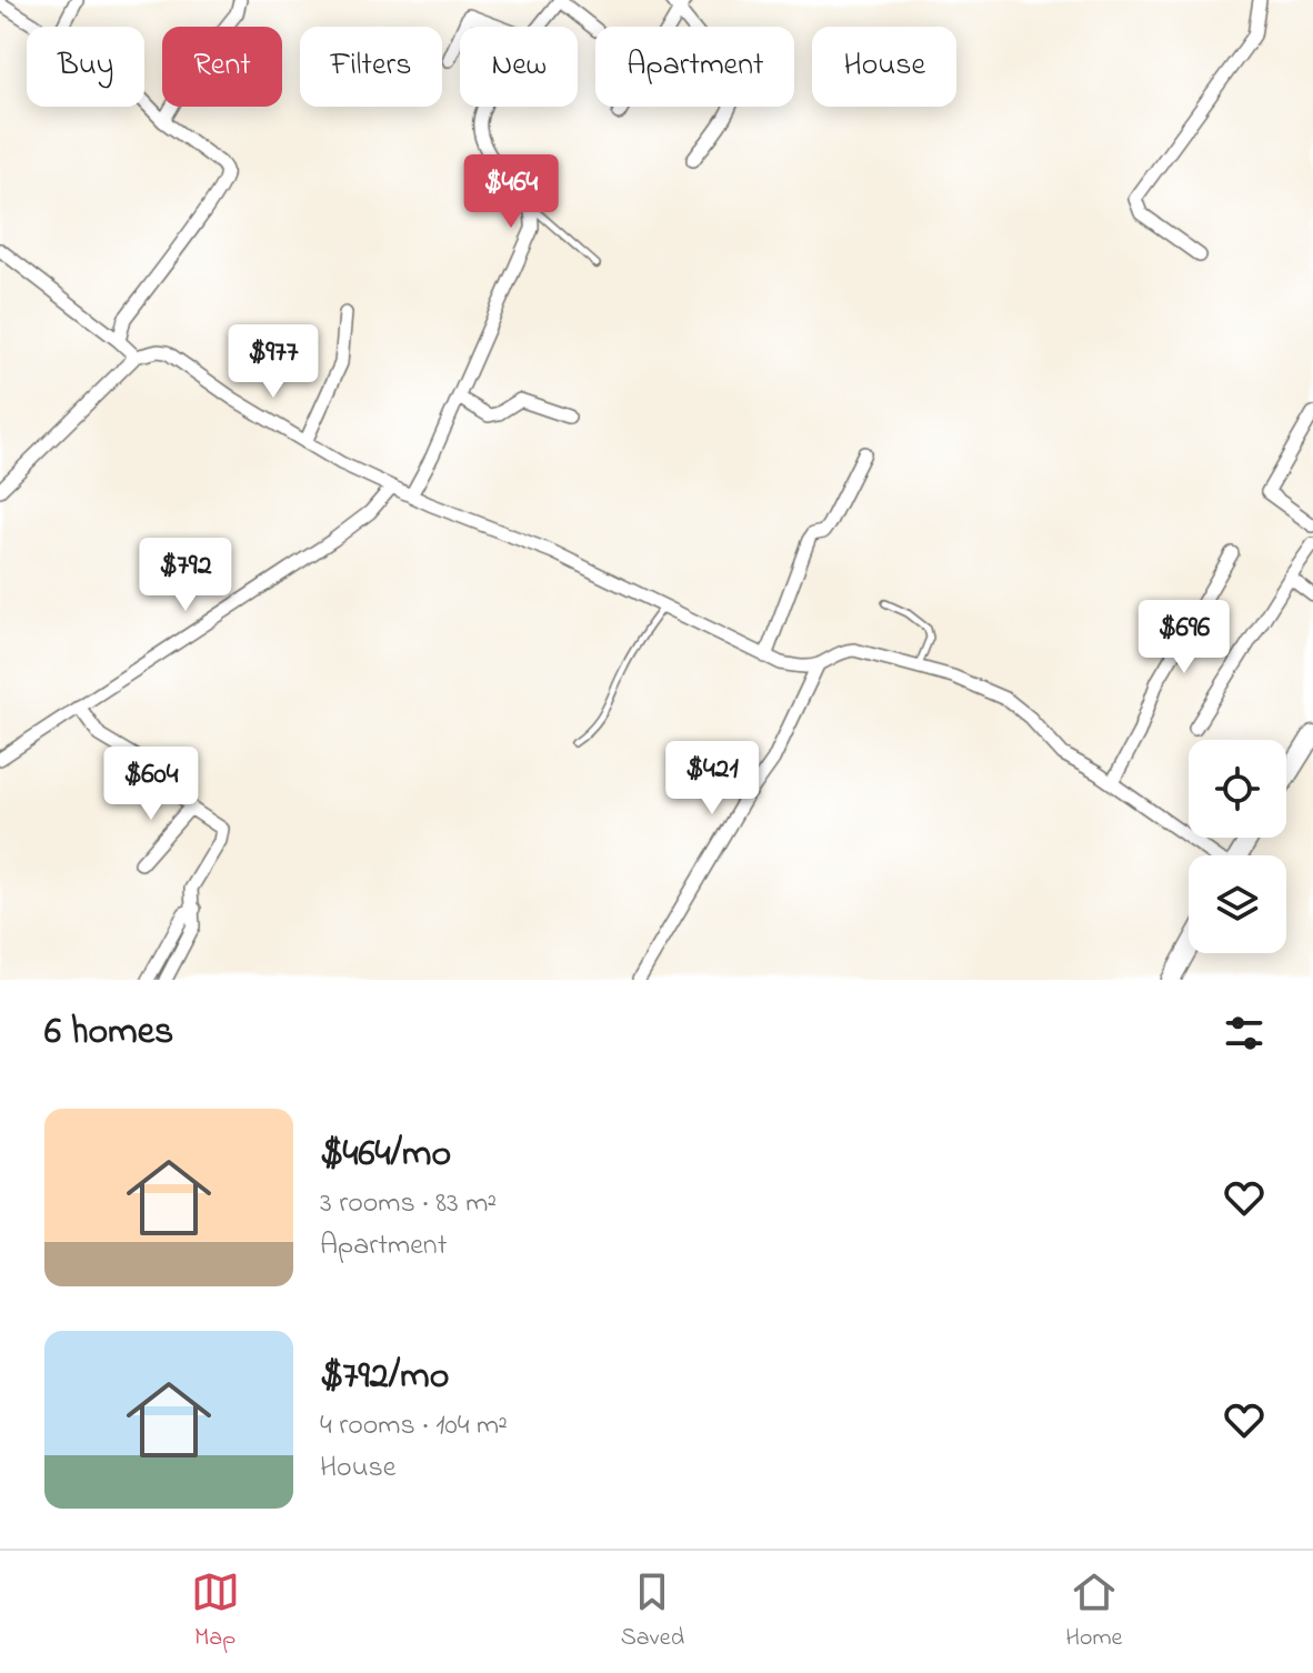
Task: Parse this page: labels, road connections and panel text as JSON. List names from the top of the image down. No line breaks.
{"page":{"chip":["Buy","Rent","Filters","New","Apartment","House"],"price":["$464","$977","$792","$696","$421","$604"],"heading":"6 homes","list":[{"name":"$464/mo","note":"3 rooms · 83 m² · Apartment"},{"name":"$792/mo","note":"4 rooms · 104 m² · House"}],"tabs":["Map","Saved","Home"]}}
